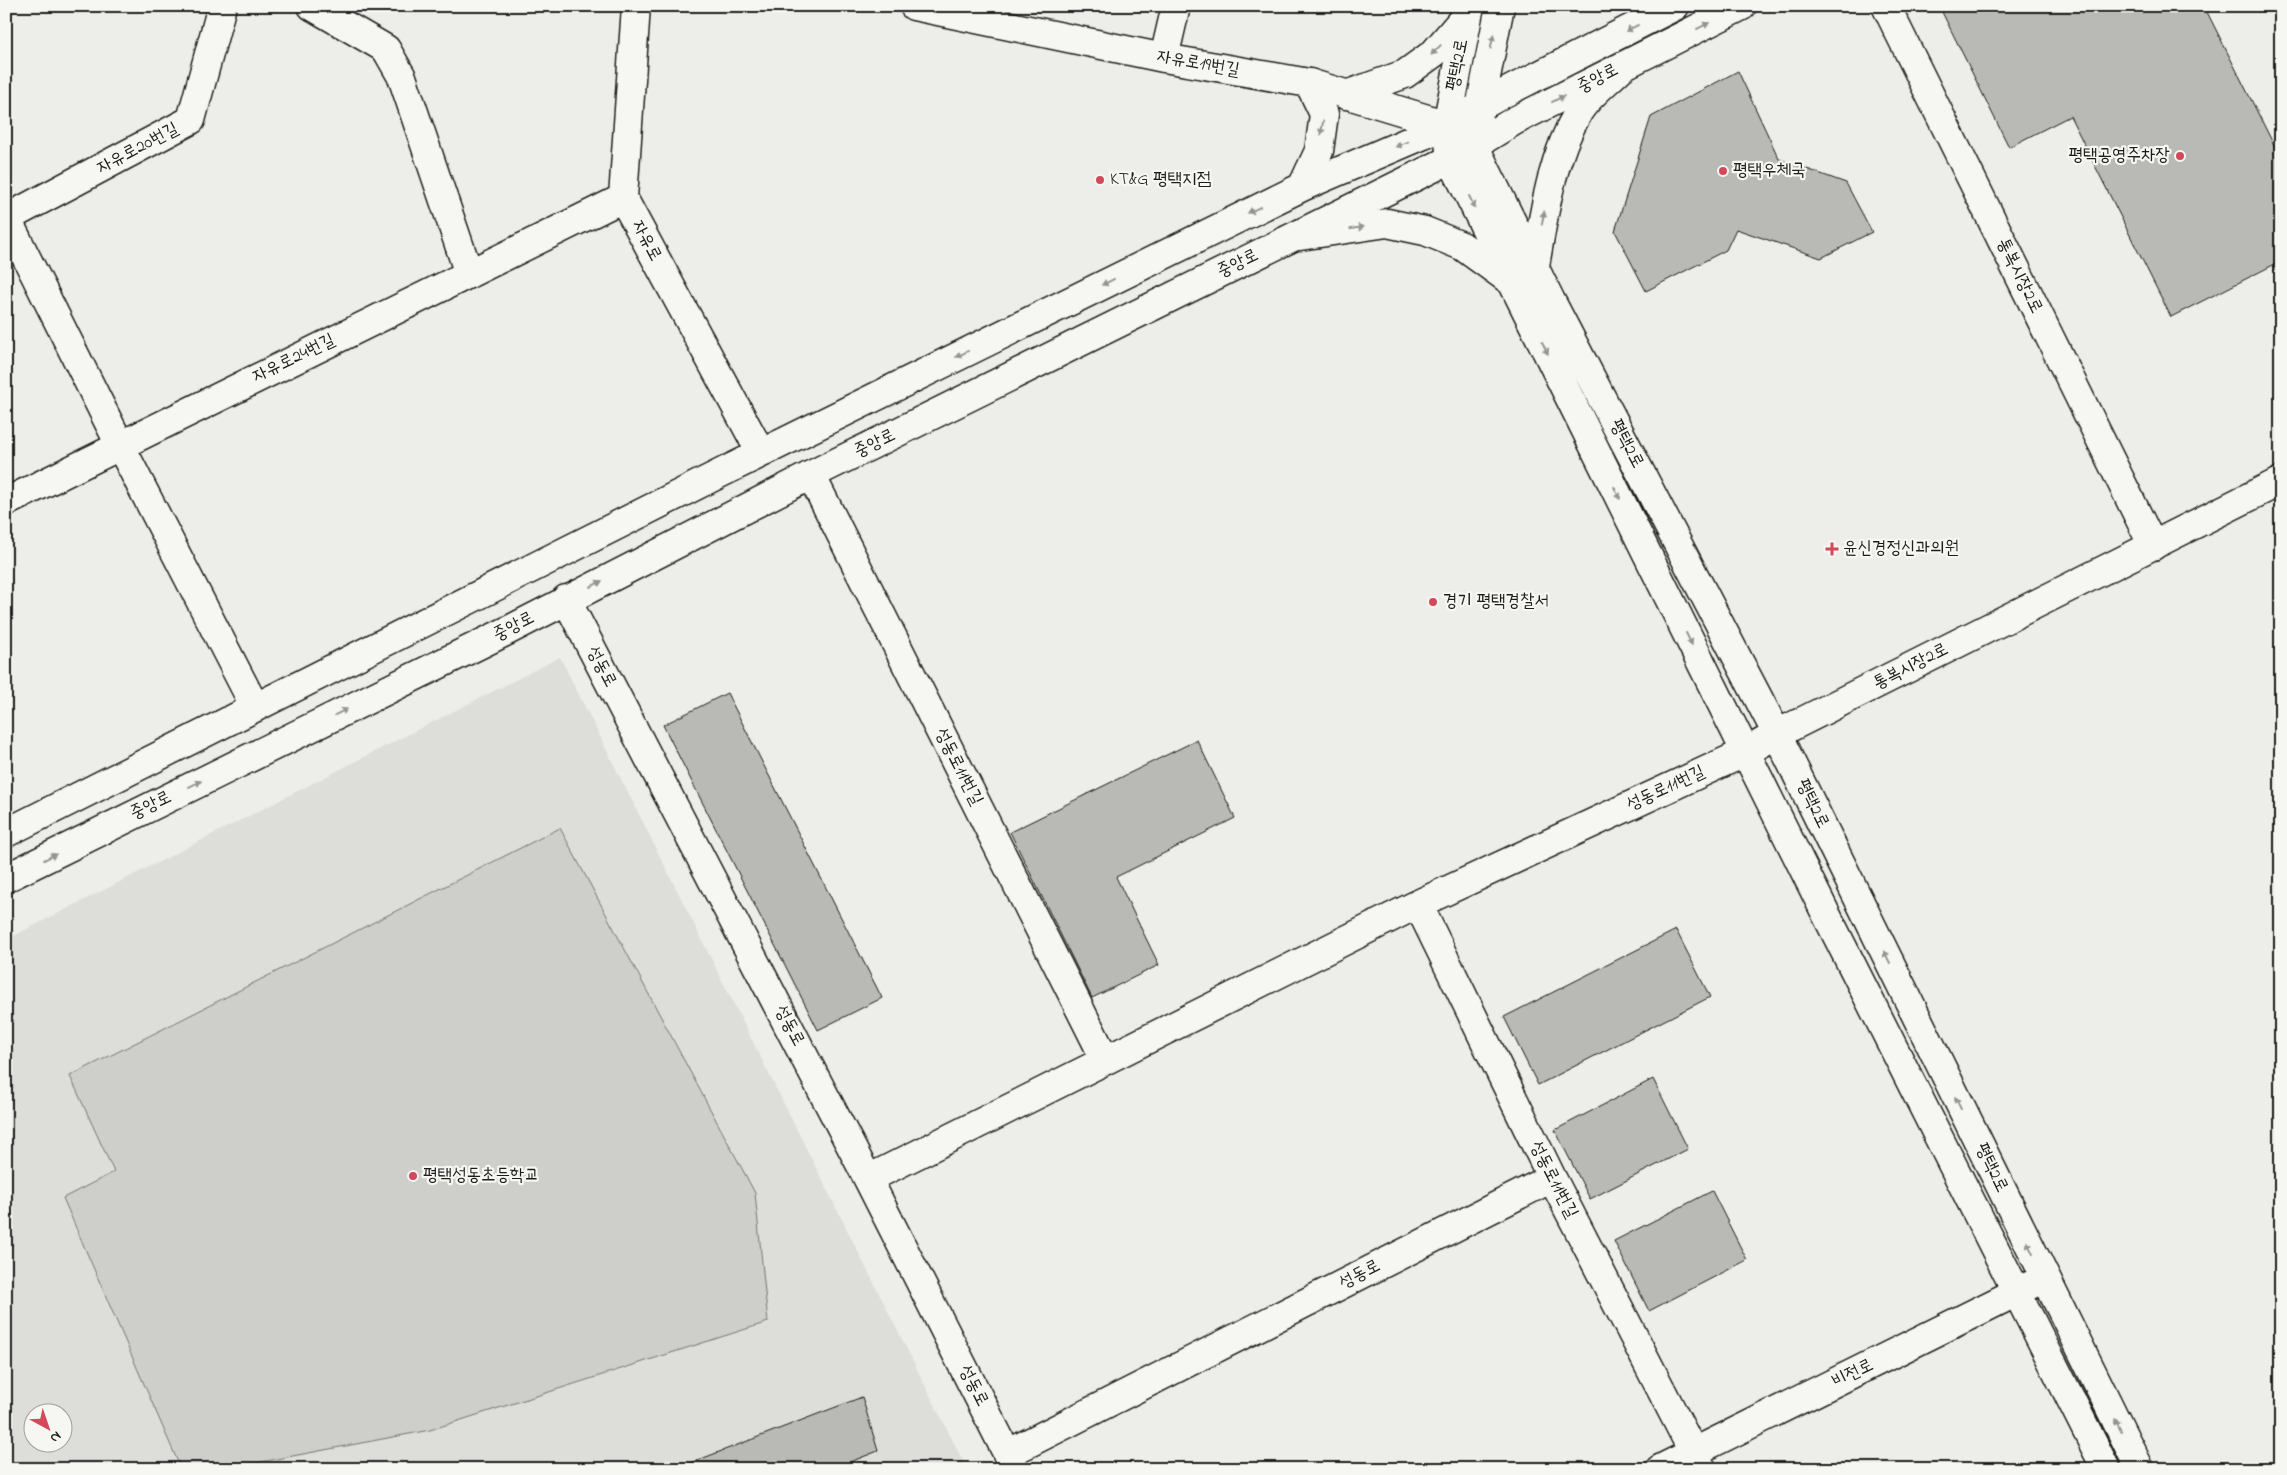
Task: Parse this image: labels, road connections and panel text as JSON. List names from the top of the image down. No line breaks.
{"streets":{"street":["자유로19번길","평택2로","중앙로","자유로20번길","자유로","통복시장2로","자유로24번길","성동로","성동로11번길","비전로"]},"crossings":[["자유로19번길","평택2로"],["자유로19번길","중앙로"],["평택2로","중앙로"],["평택2로","통복시장2로"],["평택2로","성동로11번길"],["평택2로","비전로"],["중앙로","자유로"],["중앙로","성동로"],["중앙로","성동로11번길"],["자유로","자유로24번길"],["통복시장2로","성동로11번길"],["성동로","성동로11번길"],["성동로11번길","비전로"]],"places":{"other":["평택공영주차장","평택우체국","KT&G 평택지점","경기 평택경찰서","평택성동초등학교"],"health":["윤신경정신과의원"]},"north":"bottom right"}
